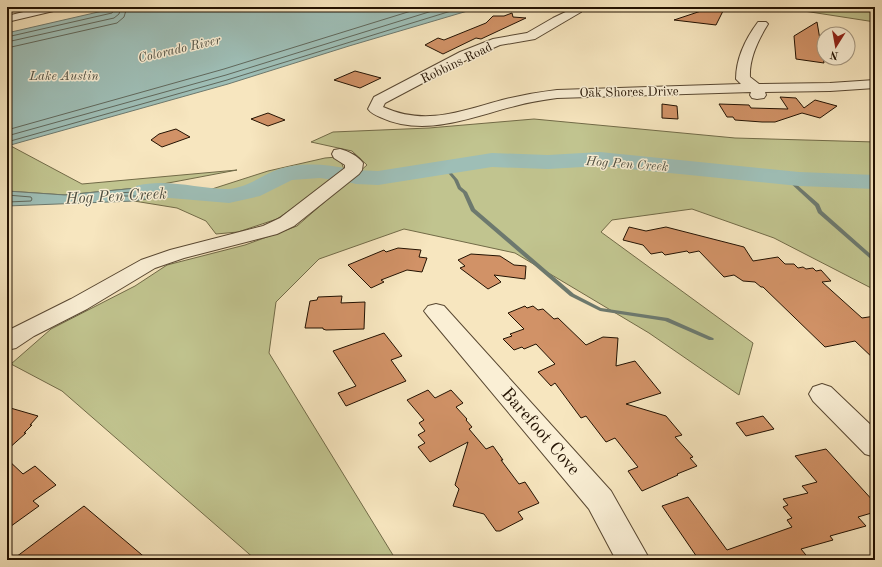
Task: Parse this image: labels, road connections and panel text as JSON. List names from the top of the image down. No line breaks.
{"streets":{"street":["Robbins Road","Oak Shores Drive","Barefoot Cove"]},"crossings":[["Robbins Road","Oak Shores Drive"]],"water":["Colorado River","Lake Austin","Hog Pen Creek"],"north":"bottom"}
